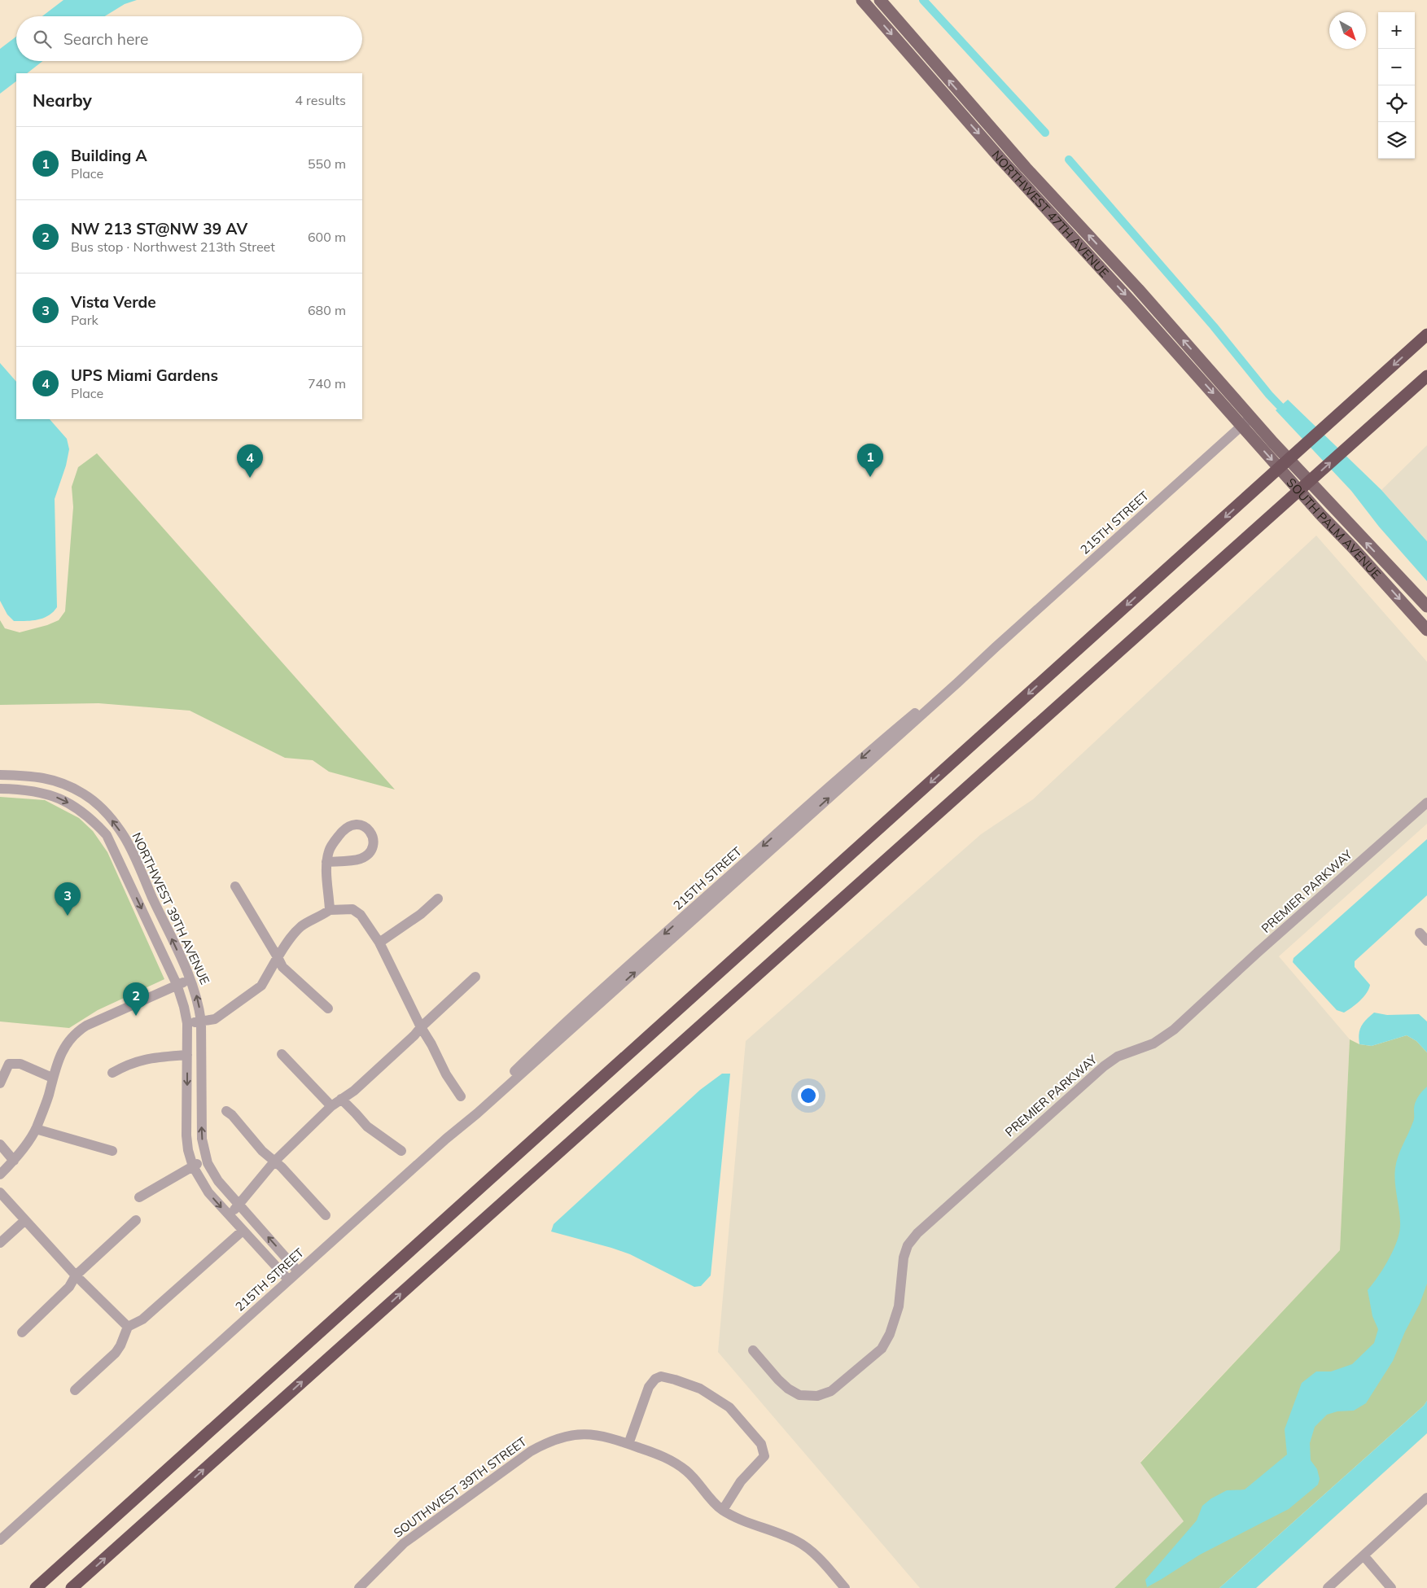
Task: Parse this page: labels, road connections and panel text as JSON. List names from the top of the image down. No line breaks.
{"streets":{"main road":["NORTHWEST 47TH AVENUE","SOUTH PALM AVENUE"],"street":["215TH STREET","PREMIER PARKWAY","NORTHWEST 39TH AVENUE","SOUTHWEST 39TH STREET"]},"crossings":[["NORTHWEST 47TH AVENUE","215TH STREET"],["NORTHWEST 47TH AVENUE","SOUTH PALM AVENUE"],["215TH STREET","SOUTH PALM AVENUE"],["215TH STREET","NORTHWEST 39TH AVENUE"]],"north":"bottom right","page":{"map_buttons":["+","−"],"search":"Search here","heading":["Nearby","4 results"],"list":[{"mark":"1","name":"Building A","note":"Place","value":"550 m"},{"mark":"2","name":"NW 213 ST@NW 39 AV","note":"Bus stop · Northwest 213th Street","value":"600 m"},{"mark":"3","name":"Vista Verde","note":"Park","value":"680 m"},{"mark":"4","name":"UPS Miami Gardens","note":"Place","value":"740 m"}],"pins":["1","4","3","2"]}}
